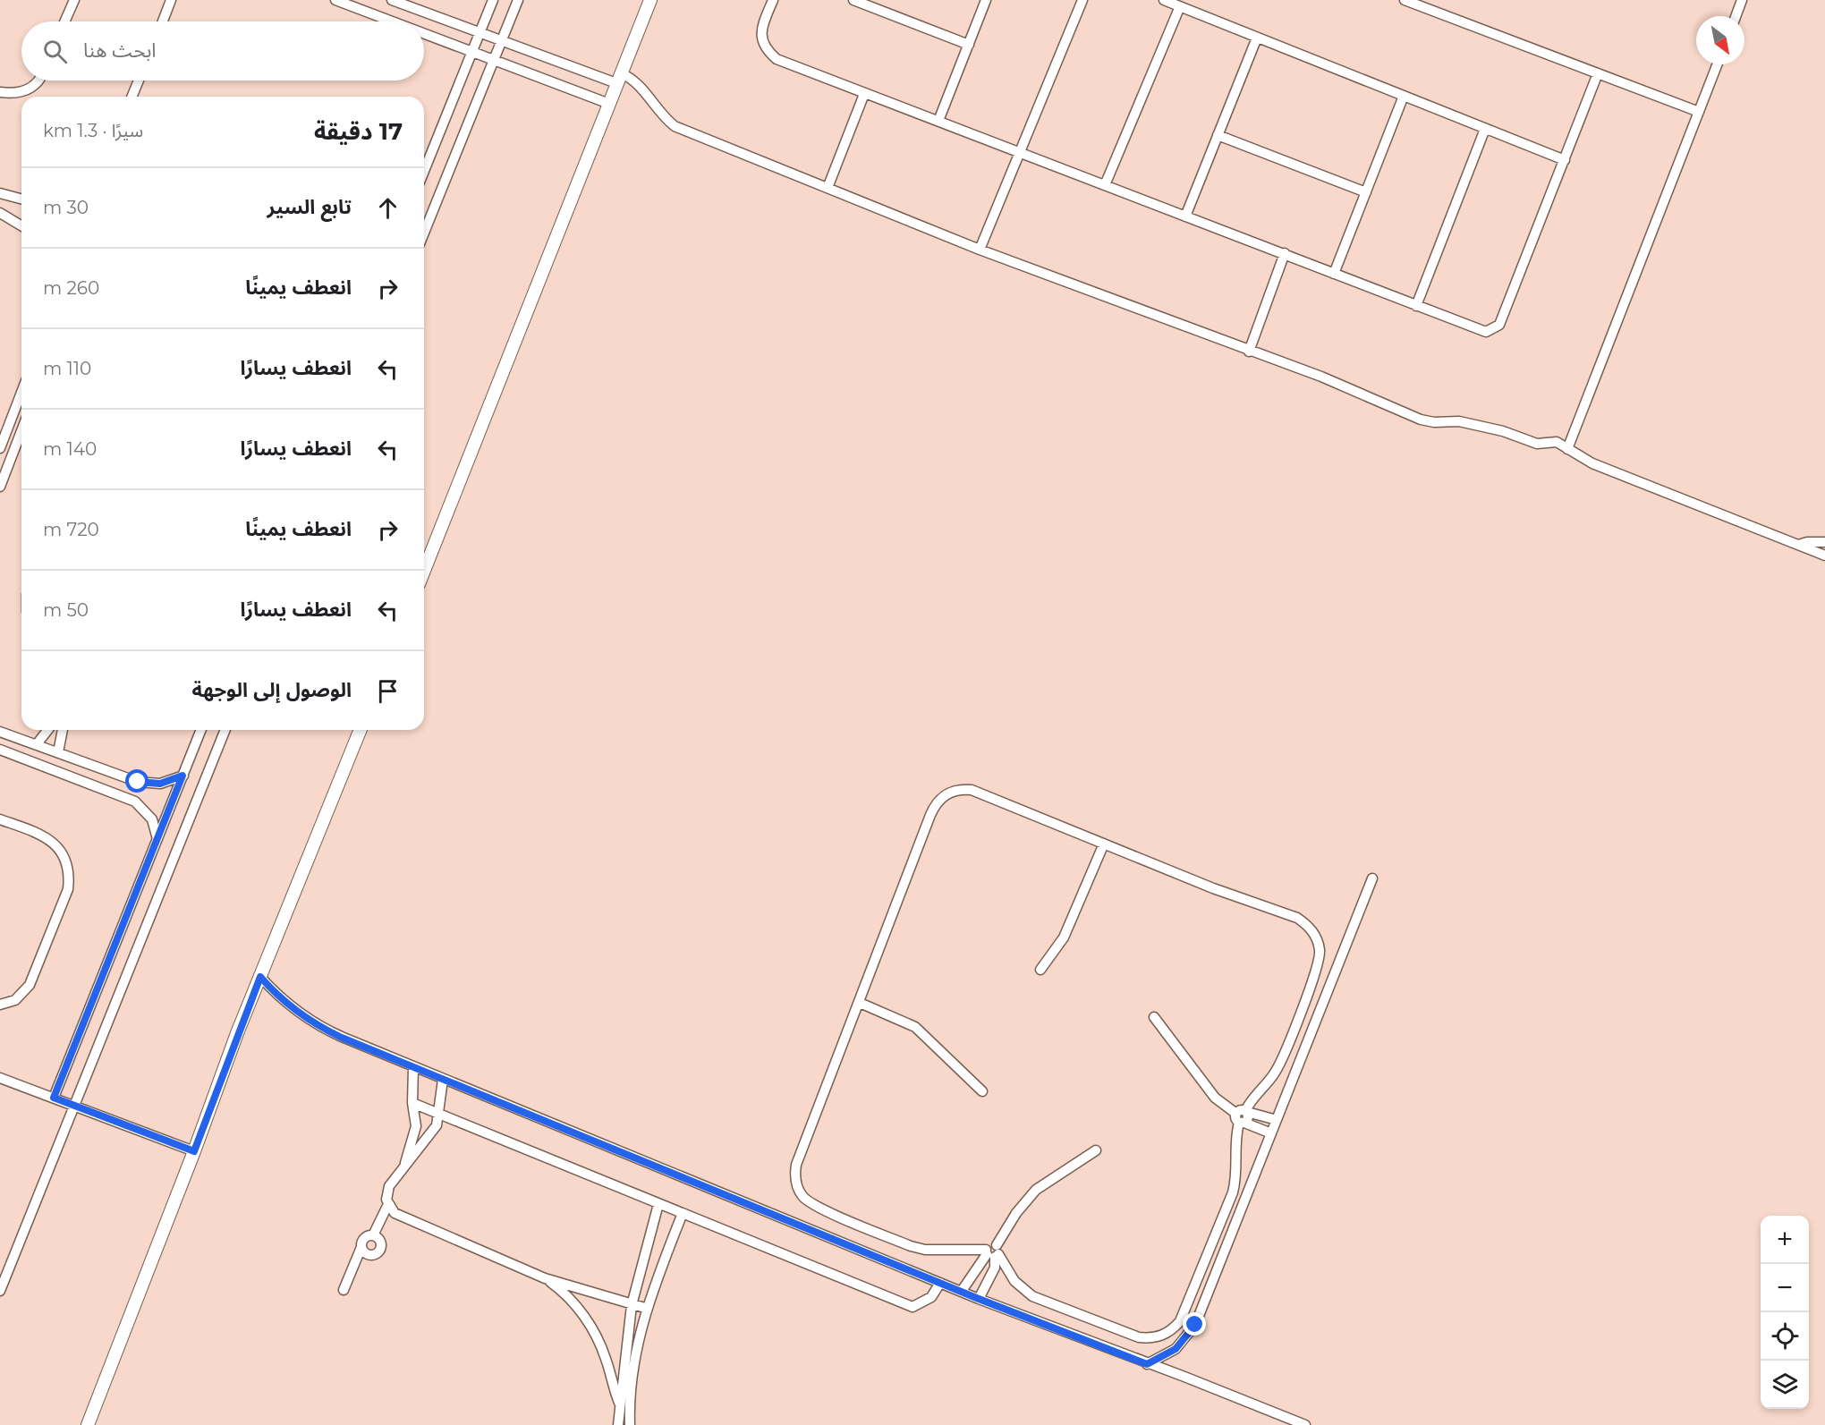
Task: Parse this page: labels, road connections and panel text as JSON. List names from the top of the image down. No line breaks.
{"north":"bottom right","page":{"search":"ابحث هنا","heading":["17 دقيقة","سيرًا · 1.3 km"],"list":[["تابع السير","30 m"],["انعطف يمينًا","260 m"],["انعطف يسارًا","110 m"],["انعطف يسارًا","140 m"],["انعطف يمينًا","720 m"],["انعطف يسارًا","50 m"],"الوصول إلى الوجهة"],"map_buttons":["+","−"]}}
